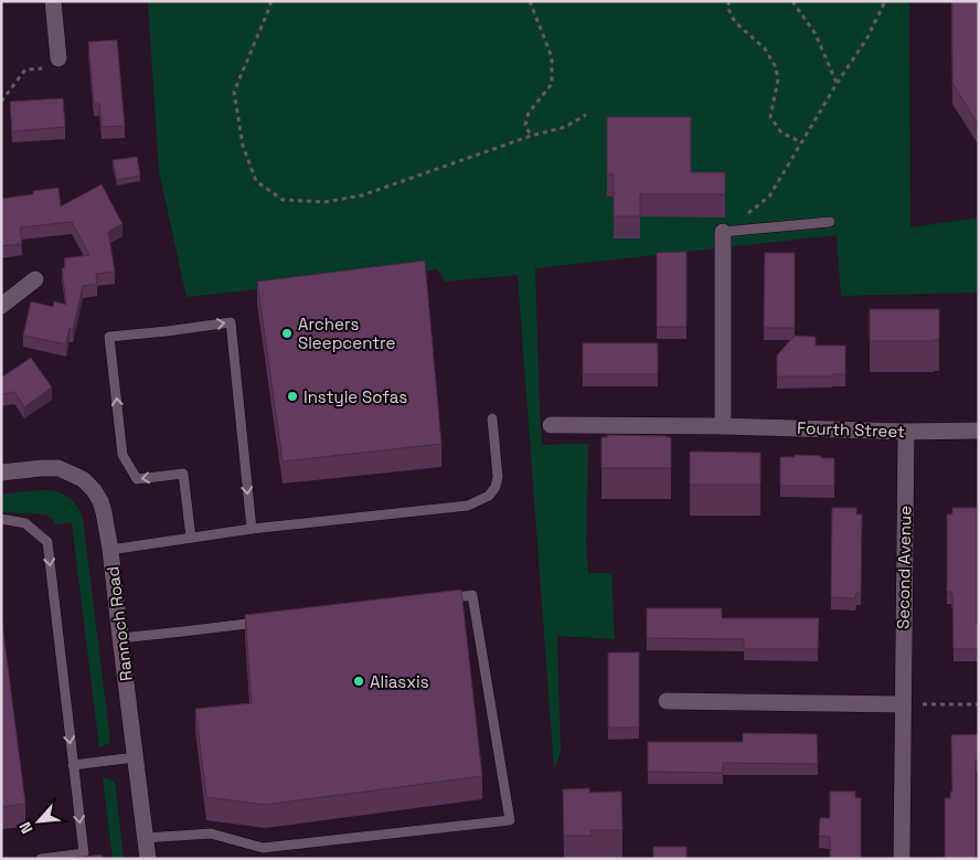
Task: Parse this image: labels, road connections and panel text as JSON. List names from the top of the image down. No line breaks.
{"streets":{"street":["Fourth Street","Second Avenue","Rannoch Road"]},"crossings":[["Fourth Street","Second Avenue"]],"places":["Archers Sleepcentre","Instyle Sofas","Aliasxis"],"north":"bottom left"}
